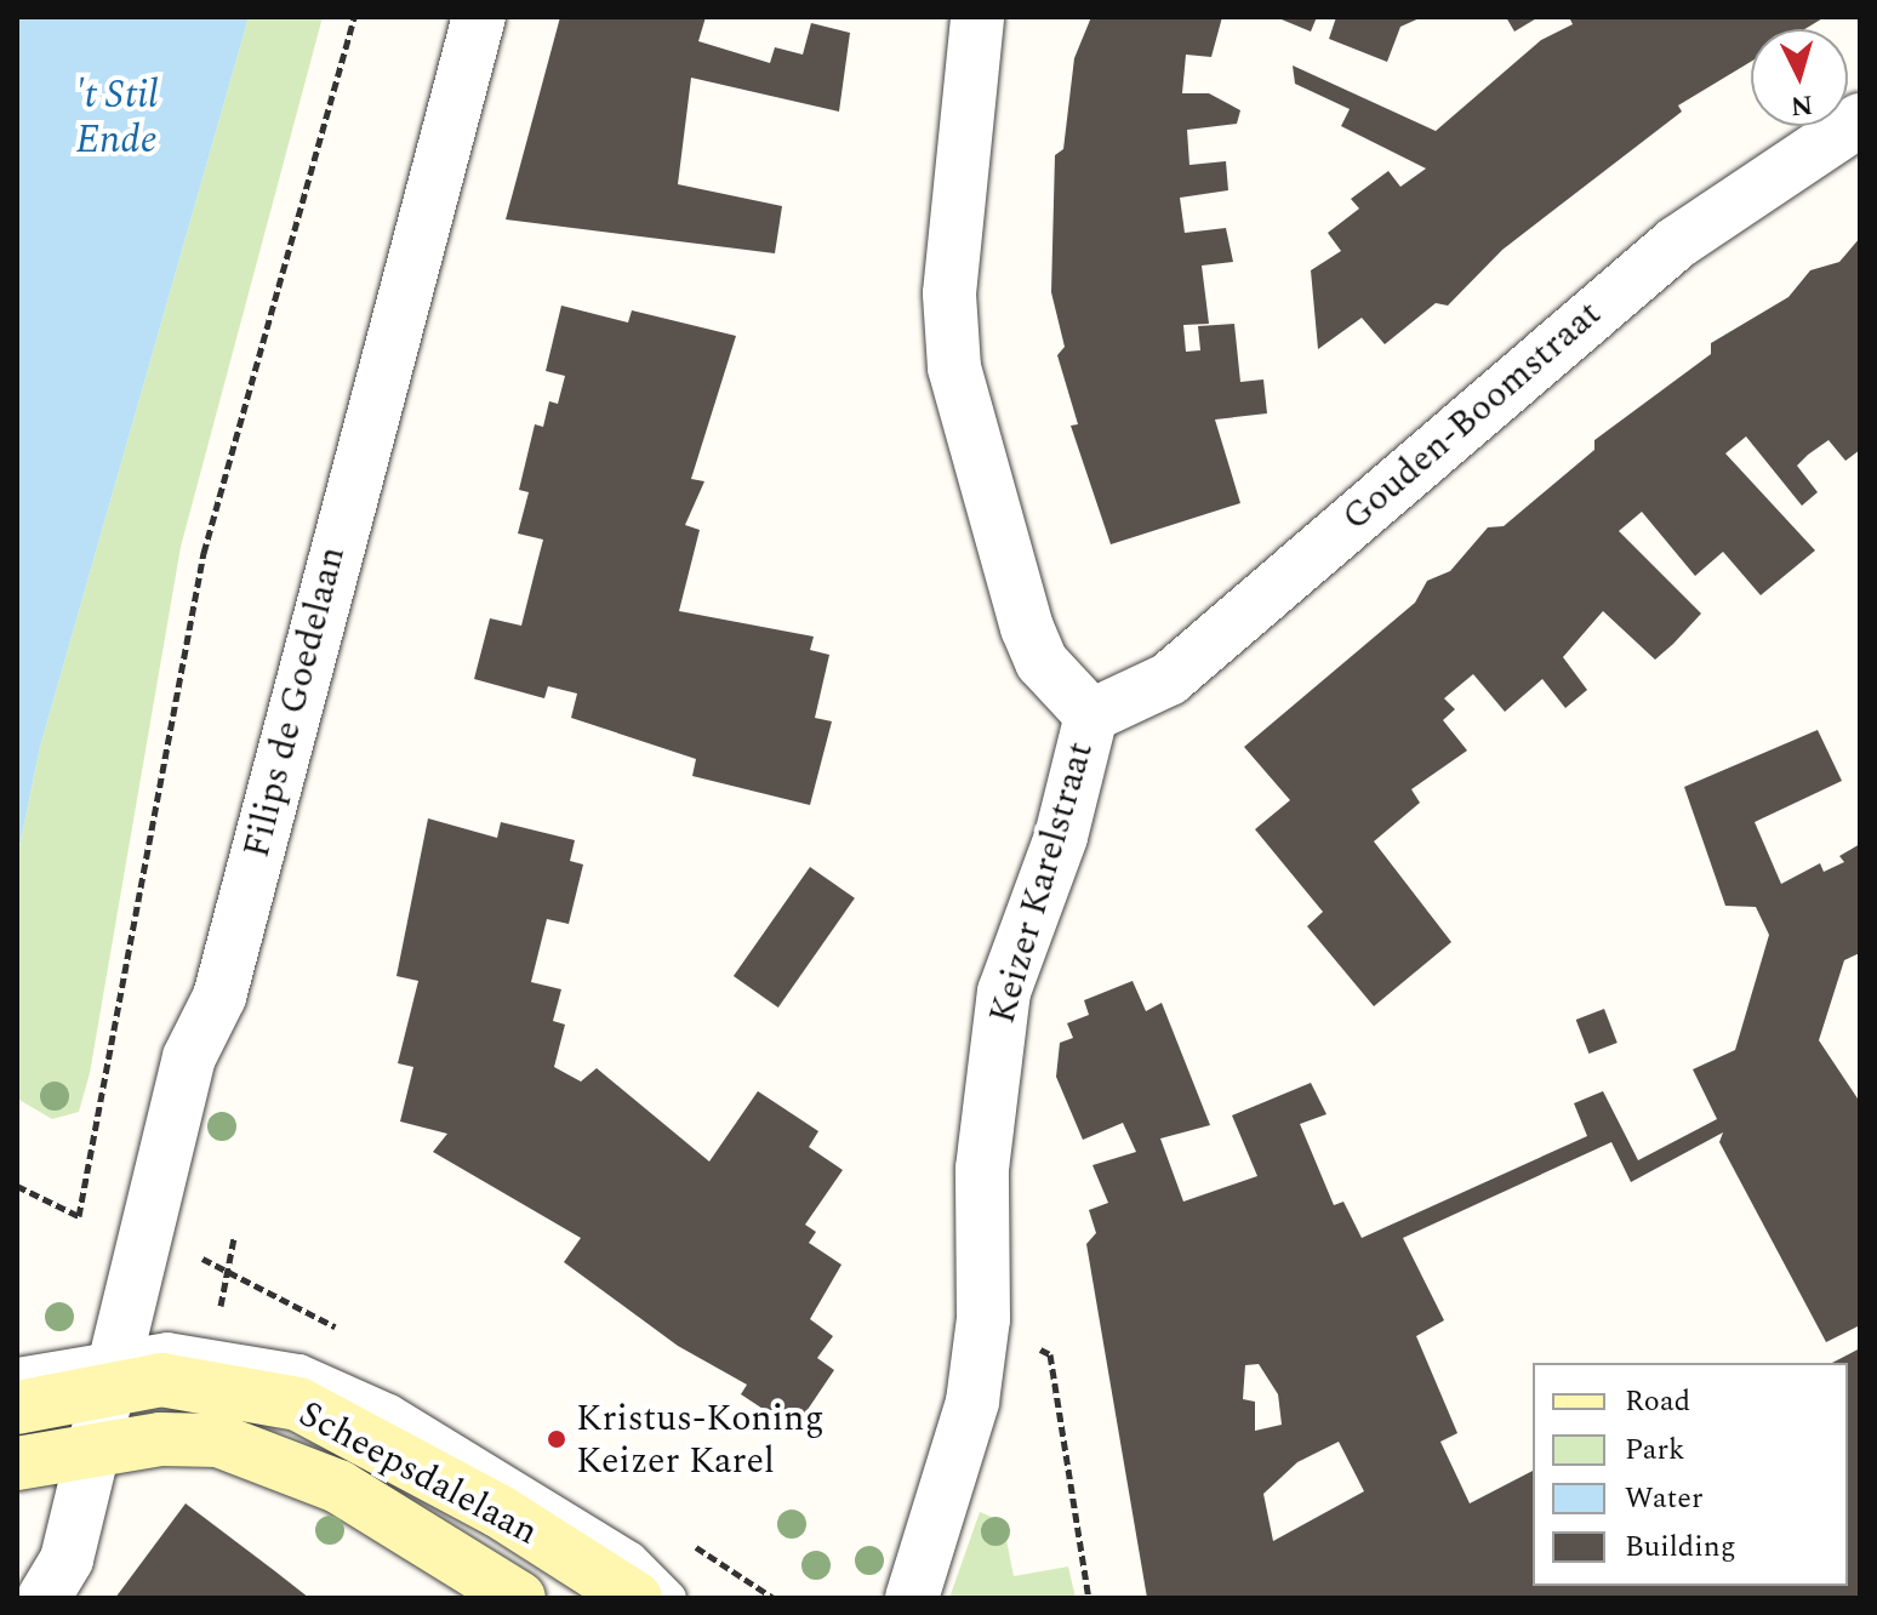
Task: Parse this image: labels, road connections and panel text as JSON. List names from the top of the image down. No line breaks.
{"streets":{"main road":["Scheepsdalelaan"],"street":["Gouden-Boomstraat","Filips de Goedelaan","Keizer Karelstraat"]},"crossings":[["Gouden-Boomstraat","Keizer Karelstraat"],["Filips de Goedelaan","Scheepsdalelaan"]],"water":["'t Stil Ende"],"places":["Kristus-Koning Keizer Karel"],"legend":["Road","Park","Water","Building"],"north":"bottom"}
